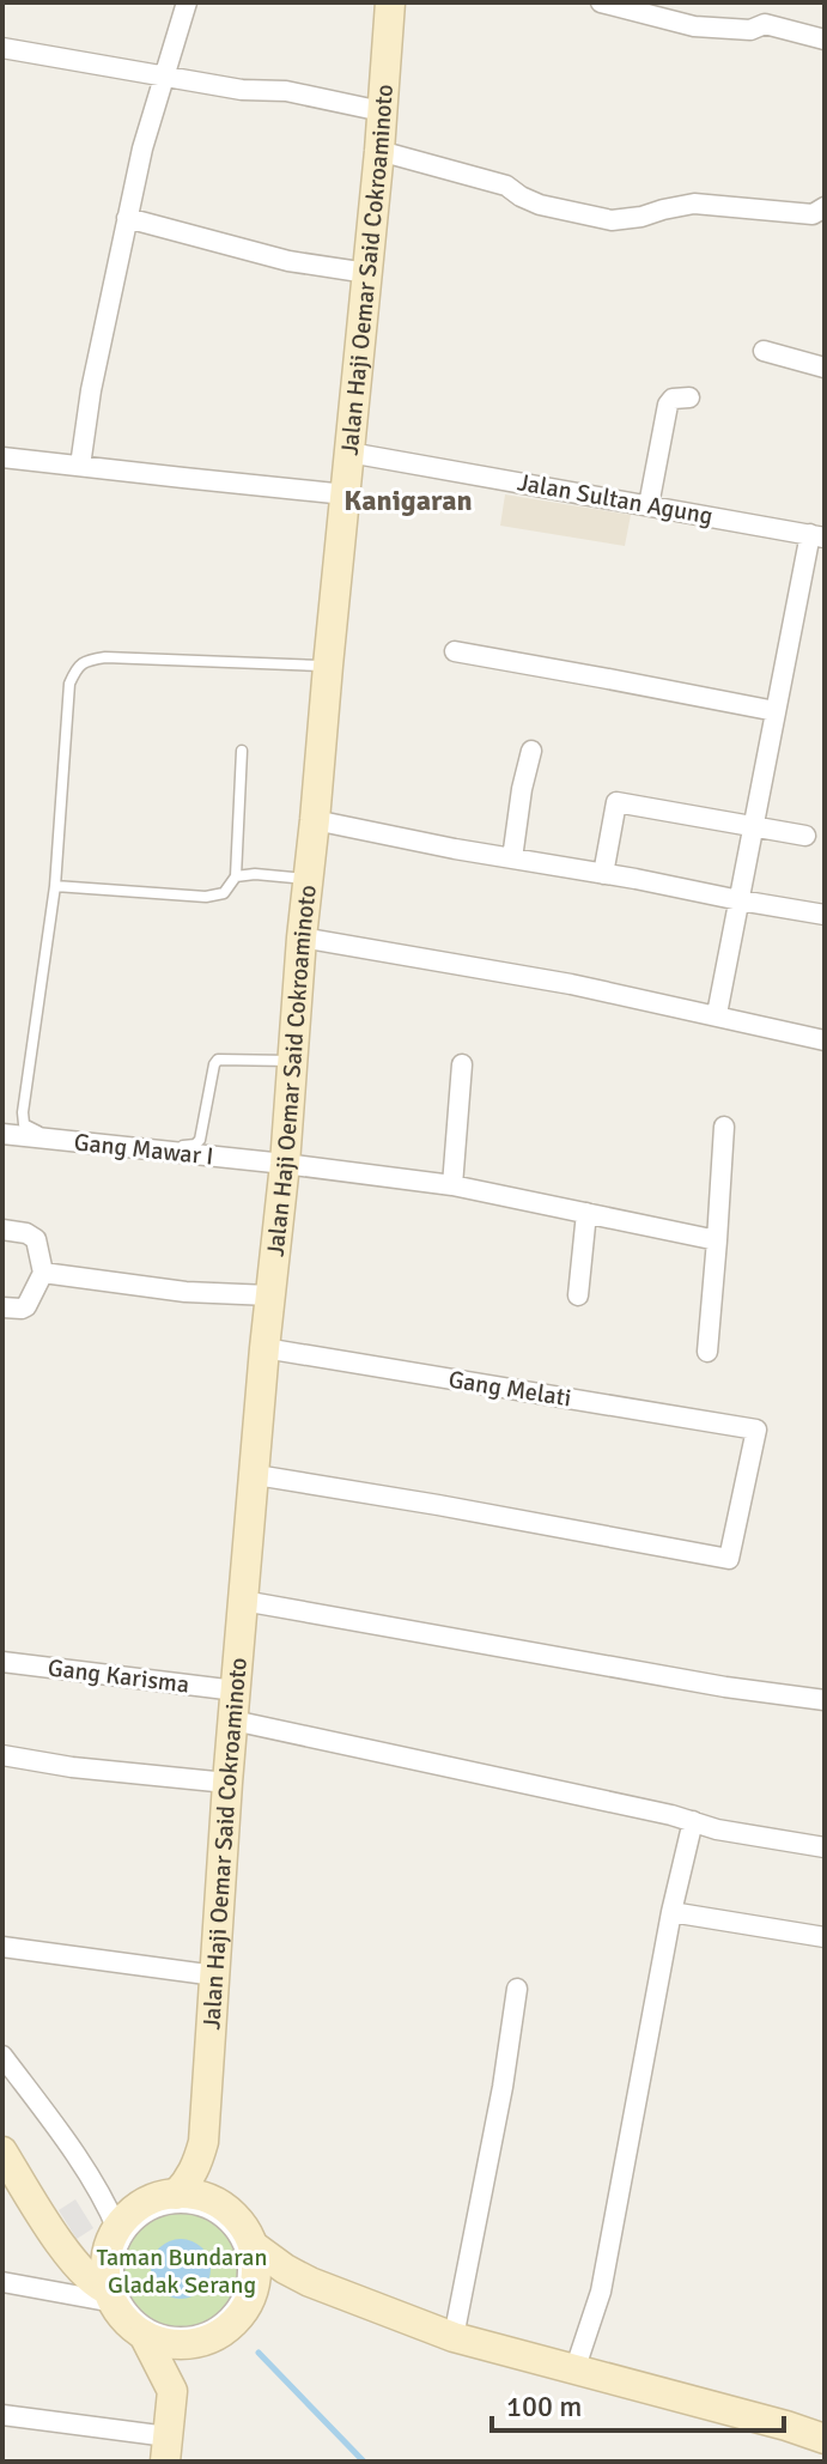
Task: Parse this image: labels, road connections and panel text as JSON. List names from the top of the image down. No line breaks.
{"streets":{"main road":["Jalan Haji Oemar Said Cokroaminoto"],"street":["Jalan Sultan Agung","Gang Mawar I","Gang Melati","Gang Karisma"]},"crossings":[["Jalan Haji Oemar Said Cokroaminoto","Jalan Sultan Agung"],["Jalan Haji Oemar Said Cokroaminoto","Gang Mawar I"],["Jalan Haji Oemar Said Cokroaminoto","Gang Melati"],["Jalan Haji Oemar Said Cokroaminoto","Gang Karisma"]],"districts":["Kanigaran"],"parks":["Taman Bundaran Gladak Serang"],"scale_bar":"100 m"}
